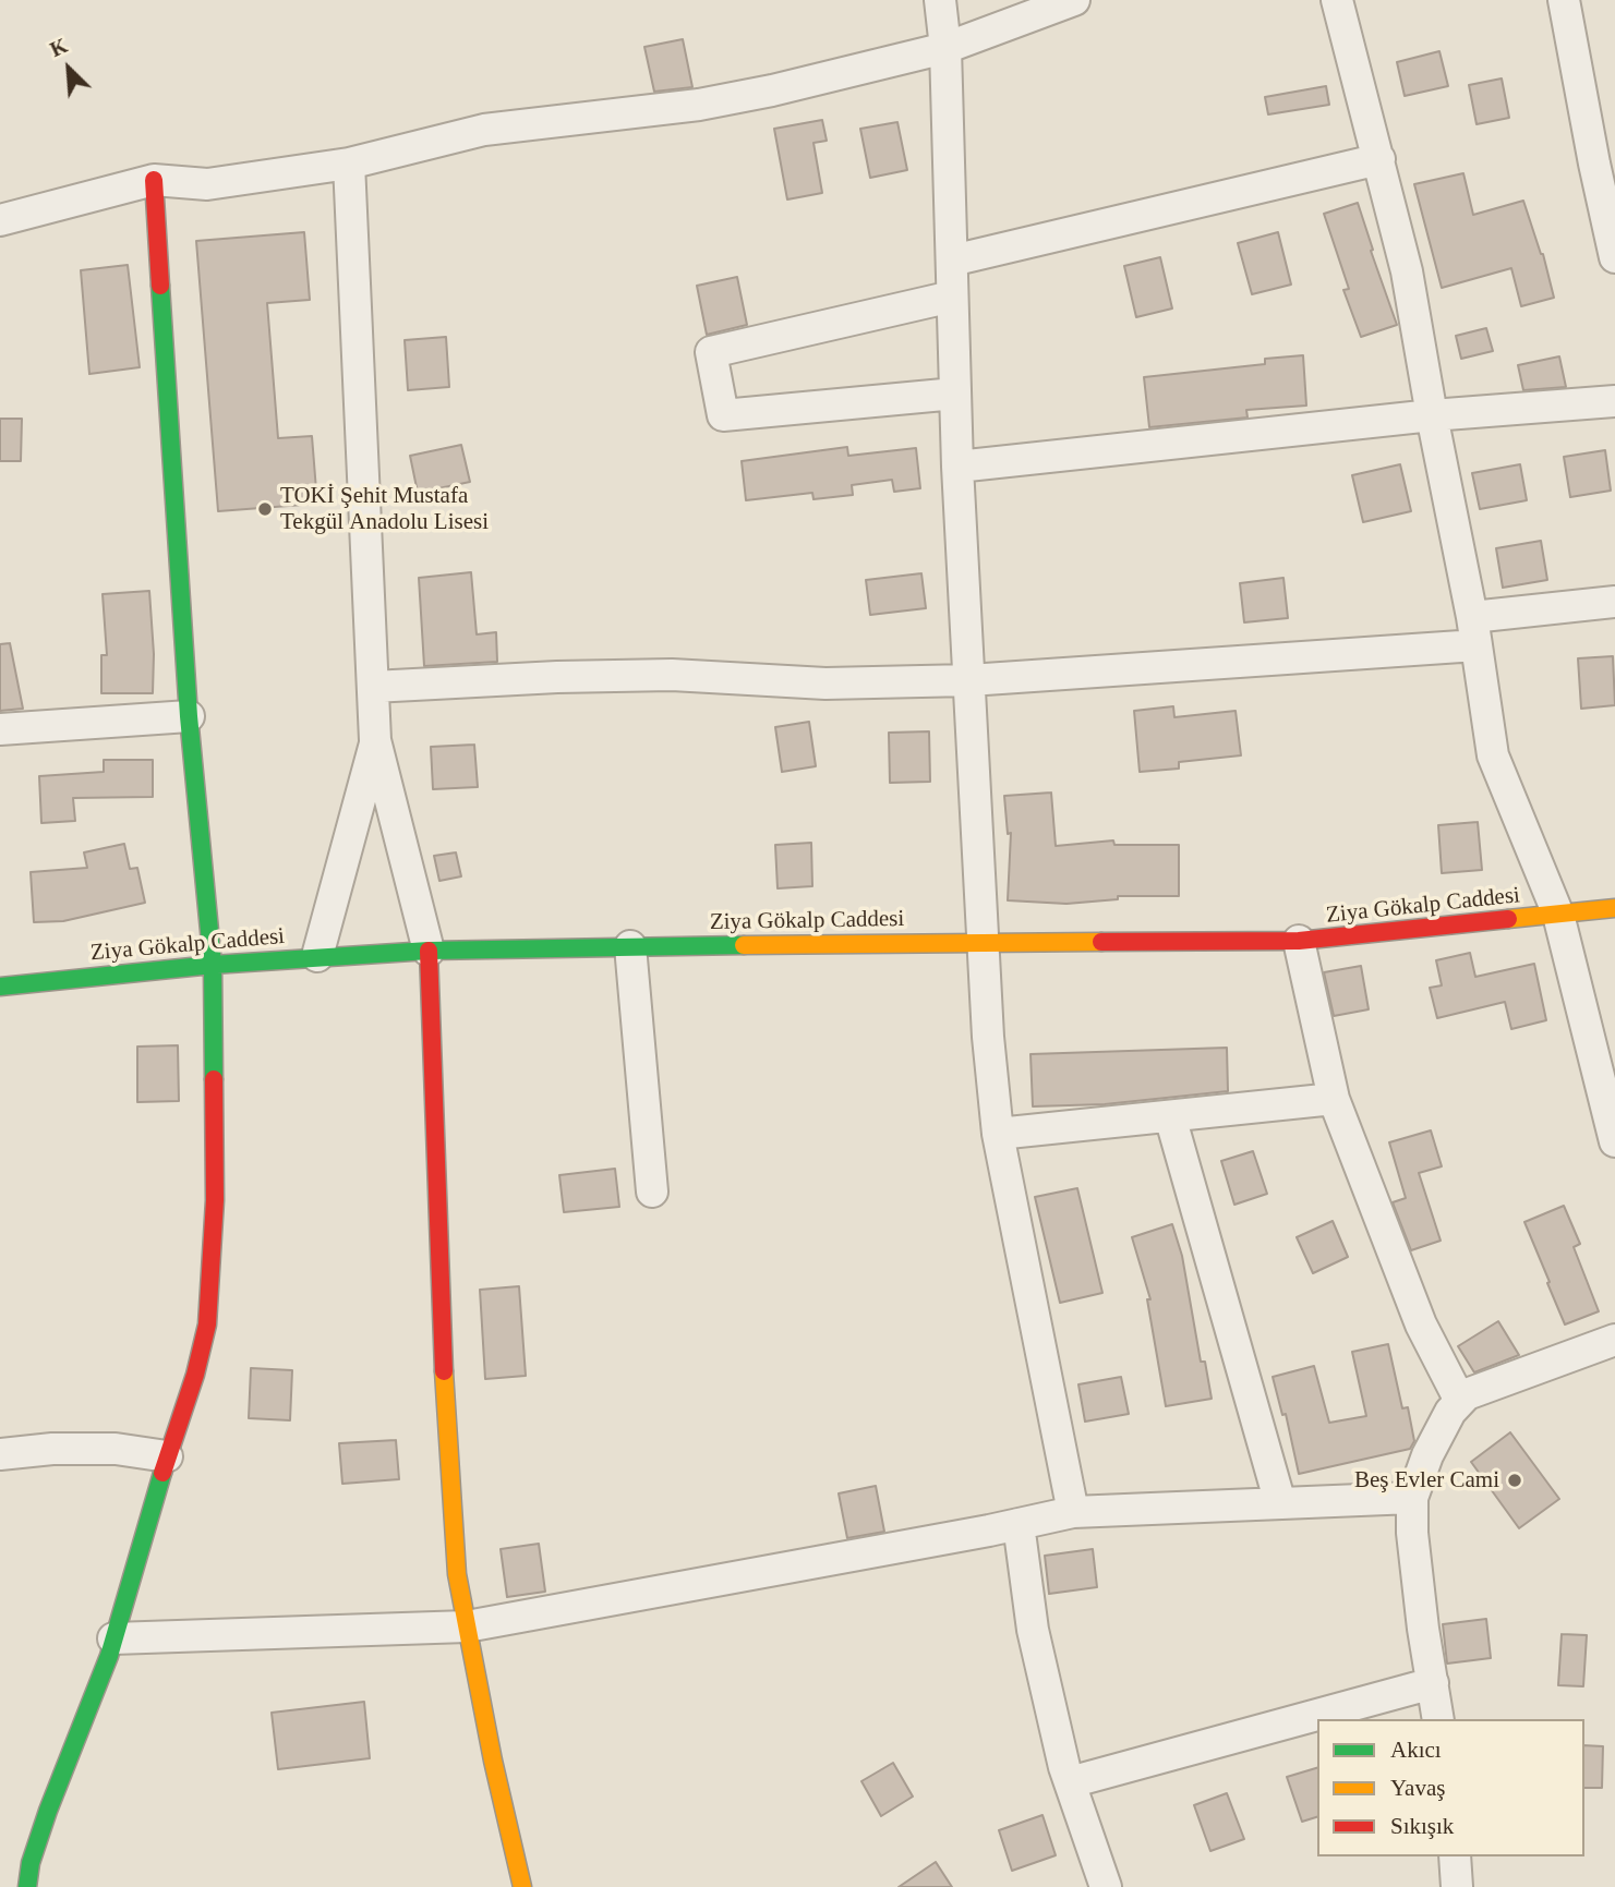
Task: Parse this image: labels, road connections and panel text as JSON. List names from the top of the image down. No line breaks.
{"streets":{"street":["Ziya Gökalp Caddesi"]},"places":["TOKİ Şehit Mustafa Tekgül Anadolu Lisesi","Beş Evler Cami"],"legend":["Akıcı","Yavaş","Sıkışık"],"north":"top left"}
